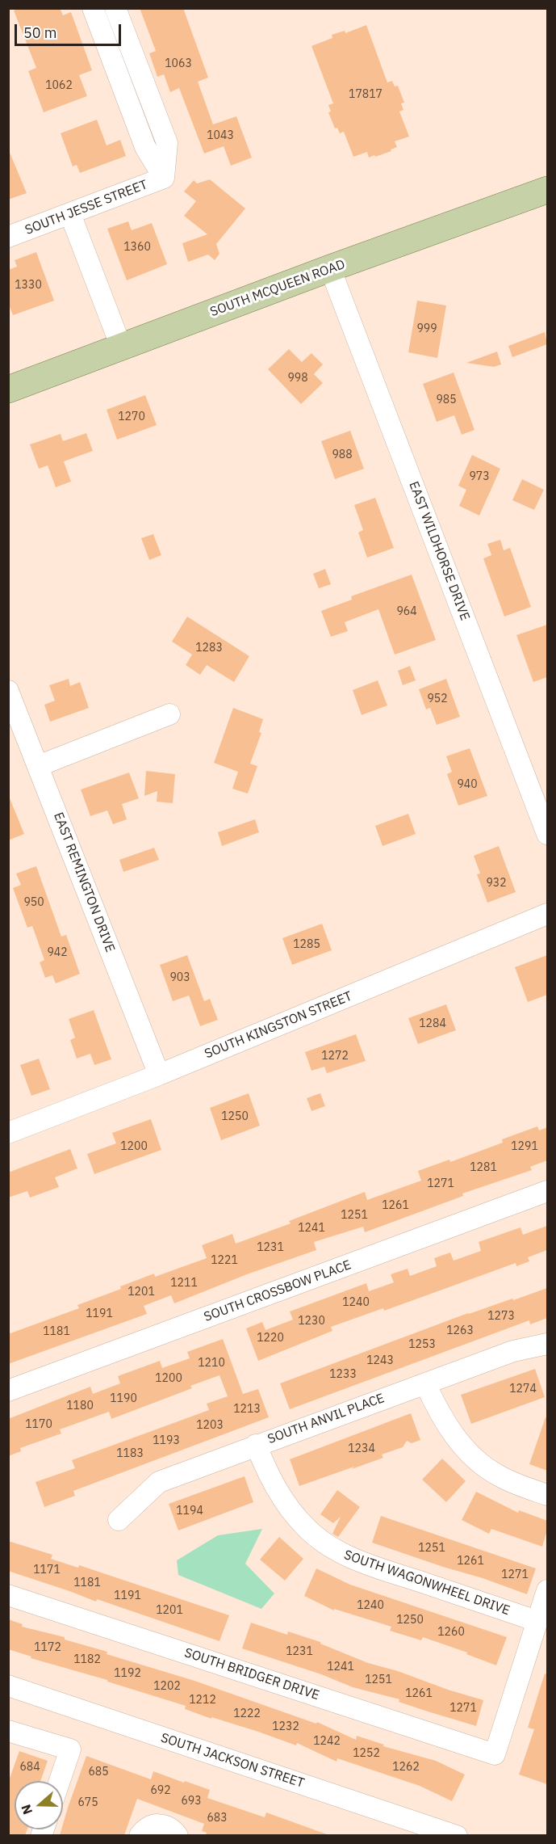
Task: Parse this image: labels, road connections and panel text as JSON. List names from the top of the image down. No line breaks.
{"streets":{"main road":["SOUTH MCQUEEN ROAD"],"street":["SOUTH JESSE STREET","EAST WILDHORSE DRIVE","EAST REMINGTON DRIVE","SOUTH KINGSTON STREET","SOUTH CROSSBOW PLACE","SOUTH ANVIL PLACE","SOUTH WAGONWHEEL DRIVE","SOUTH BRIDGER DRIVE","SOUTH JACKSON STREET"]},"crossings":[["SOUTH MCQUEEN ROAD","EAST WILDHORSE DRIVE"],["EAST REMINGTON DRIVE","SOUTH KINGSTON STREET"],["SOUTH ANVIL PLACE","SOUTH WAGONWHEEL DRIVE"],["SOUTH WAGONWHEEL DRIVE","SOUTH BRIDGER DRIVE"]],"house_numbers":["1063","1062","17817","1043","1360","1330","999","998","985","1270","988","973","964","1283","952","940","932","950","1285","942","903","1284","1272","1250","1200","1291","1281","1271","1261","1251","1241","1231","1221","1211","1201","1240","1191","1273","1230","1263","1181","1220","1253","1243","1210","1233","1200","1274","1190","1180","1213","1170","1203","1193","1234","1183","1194","1251","1261","1171","1271","1181","1191","1240","1201","1250","1260","1172","1231","1182","1241","1192","1251","1202","1261","1212","1271","1222","1232","1242","1252","684","1262","685","692","693","675","683"],"scale_bar":"50 m","north":"left"}
